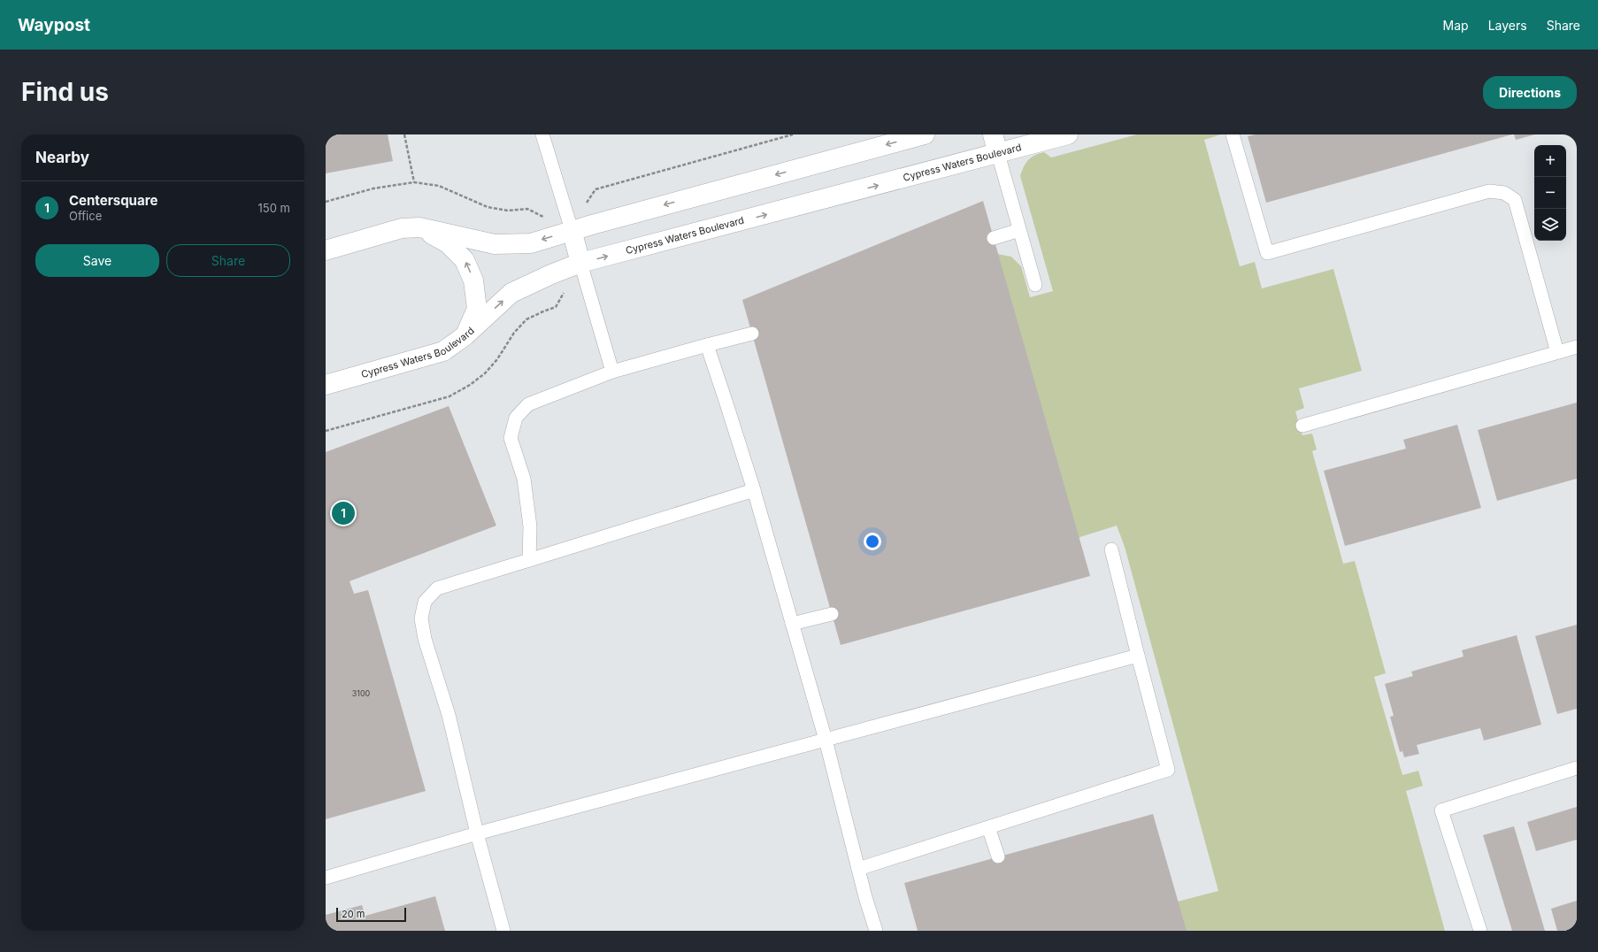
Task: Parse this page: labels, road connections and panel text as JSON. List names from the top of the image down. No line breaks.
{"streets":{"street":["Cypress Waters Boulevard"]},"house_numbers":["3100"],"scale_bar":"20 m","page":{"header":"Waypost","nav":["Map","Layers","Share"],"buttons":["Directions",["Save","Share"]],"title":"Find us","heading":"Nearby","map_buttons":["+","−"],"list":[{"mark":"1","name":"Centersquare","note":"Office","value":"150 m"}],"pins":"1","scale":"20 m"}}
